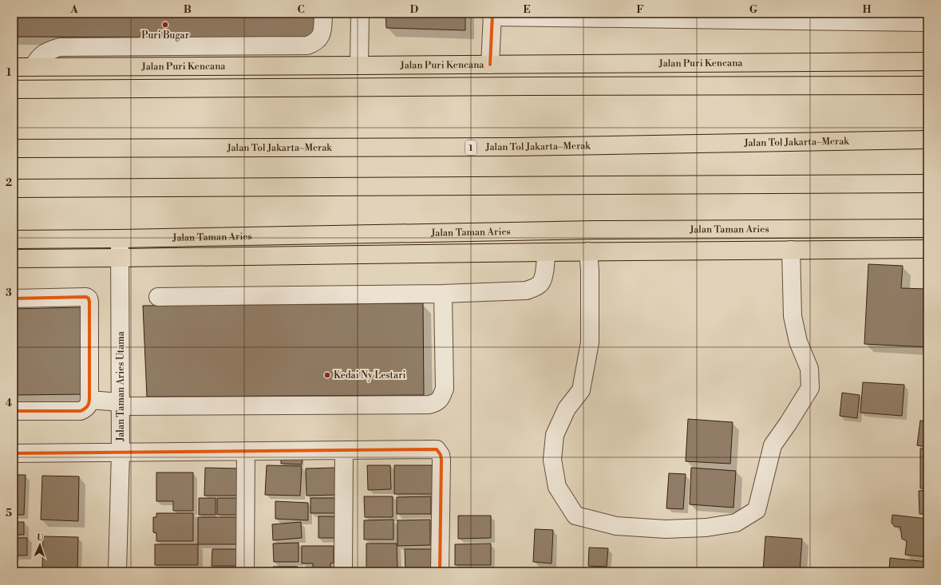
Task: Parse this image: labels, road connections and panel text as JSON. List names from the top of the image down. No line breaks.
{"streets":{"main road":["Jalan Puri Kencana","Jalan Tol Jakarta–Merak","1","Jalan Taman Aries"],"street":["Jalan Taman Aries Utama"]},"crossings":[["Jalan Taman Aries","Jalan Taman Aries Utama"]],"places":["Puri Bugar","Kedai Ny Lestari"],"north":"top","grid":{"columns":["A","B","C","D","E","F","G","H"],"rows":["1","2","3","4","5"]}}
